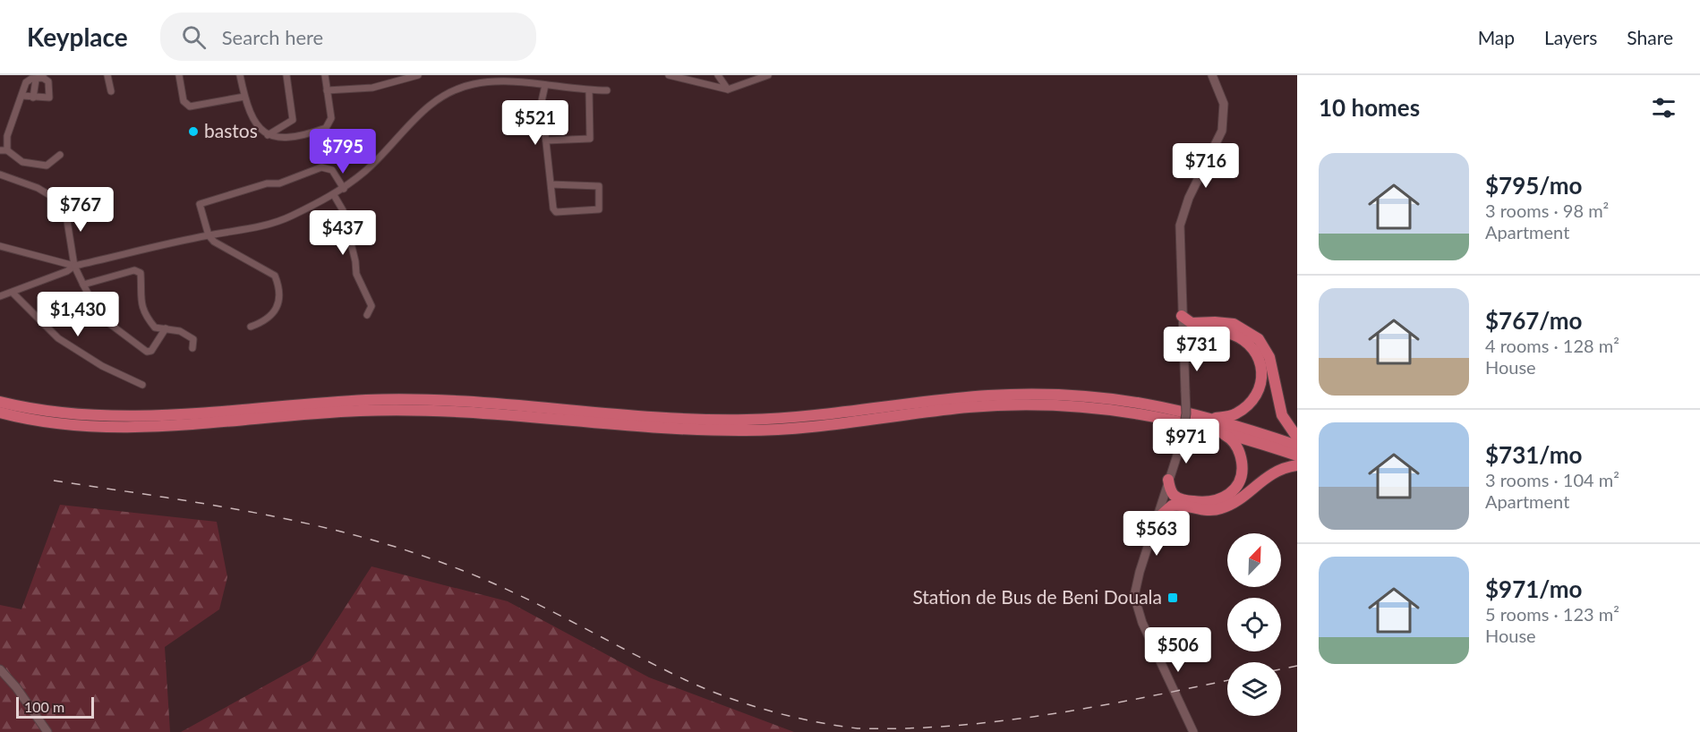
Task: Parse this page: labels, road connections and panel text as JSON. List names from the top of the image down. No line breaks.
{"places":{"other":["bastos"],"transit":["Station de Bus de Beni Douala"]},"scale_bar":"100 m","north":"top right","page":{"header":"Keyplace","search":"Search here","nav":["Map","Layers","Share"],"heading":"10 homes","price":["$521","$795","$716","$767","$437","$1,430","$731","$971","$563","$506"],"list":[{"name":"$795/mo","note":"3 rooms · 98 m² · Apartment"},{"name":"$767/mo","note":"4 rooms · 128 m² · House"},{"name":"$731/mo","note":"3 rooms · 104 m² · Apartment"},{"name":"$971/mo","note":"5 rooms · 123 m² · House"}],"scale":"100 m"}}
